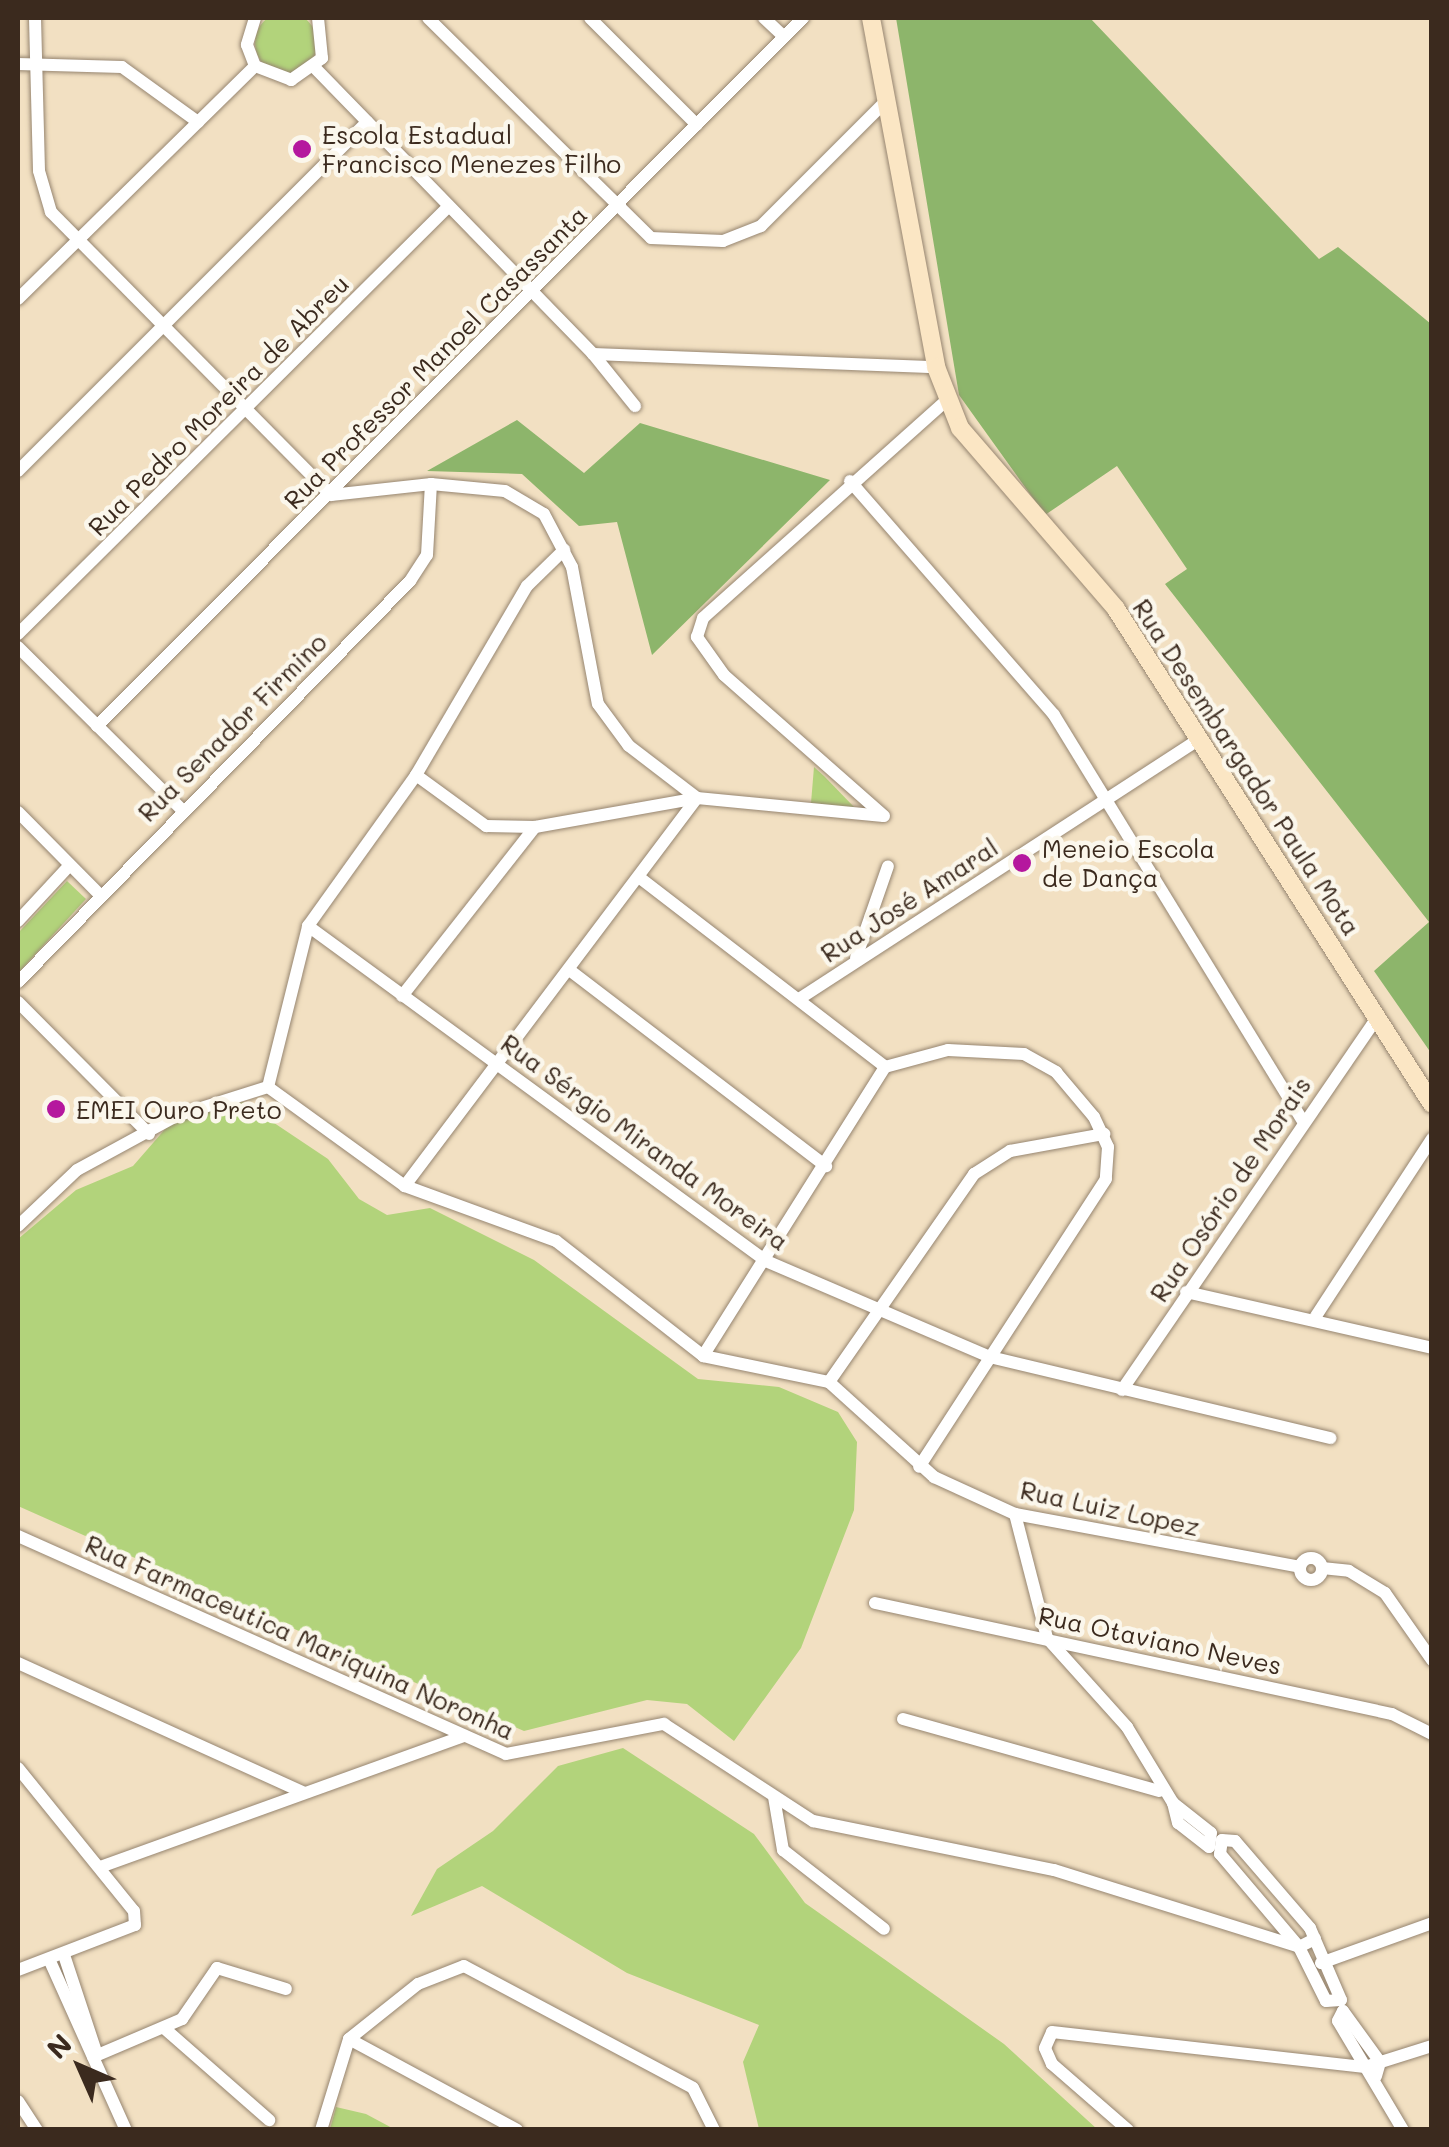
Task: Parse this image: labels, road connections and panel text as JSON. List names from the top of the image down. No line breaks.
{"streets":{"street":["Rua Professor Manoel Casassanta","Rua Pedro Moreira de Abreu","Rua Senador Firmino","Rua Desembargador Paula Mota","Rua José Amaral","Rua Sérgio Miranda Moreira","Rua Osório de Morais","Rua Luiz Lopez","Rua Farmaceutica Mariquina Noronha","Rua Otaviano Neves"]},"crossings":[["Rua Desembargador Paula Mota","Rua José Amaral"],["Rua Desembargador Paula Mota","Rua Osório de Morais"],["Rua Sérgio Miranda Moreira","Rua Osório de Morais"]],"places":["Escola Estadual Francisco Menezes Filho","Meneio Escola de Dança","EMEI Ouro Preto"],"north":"top left"}
